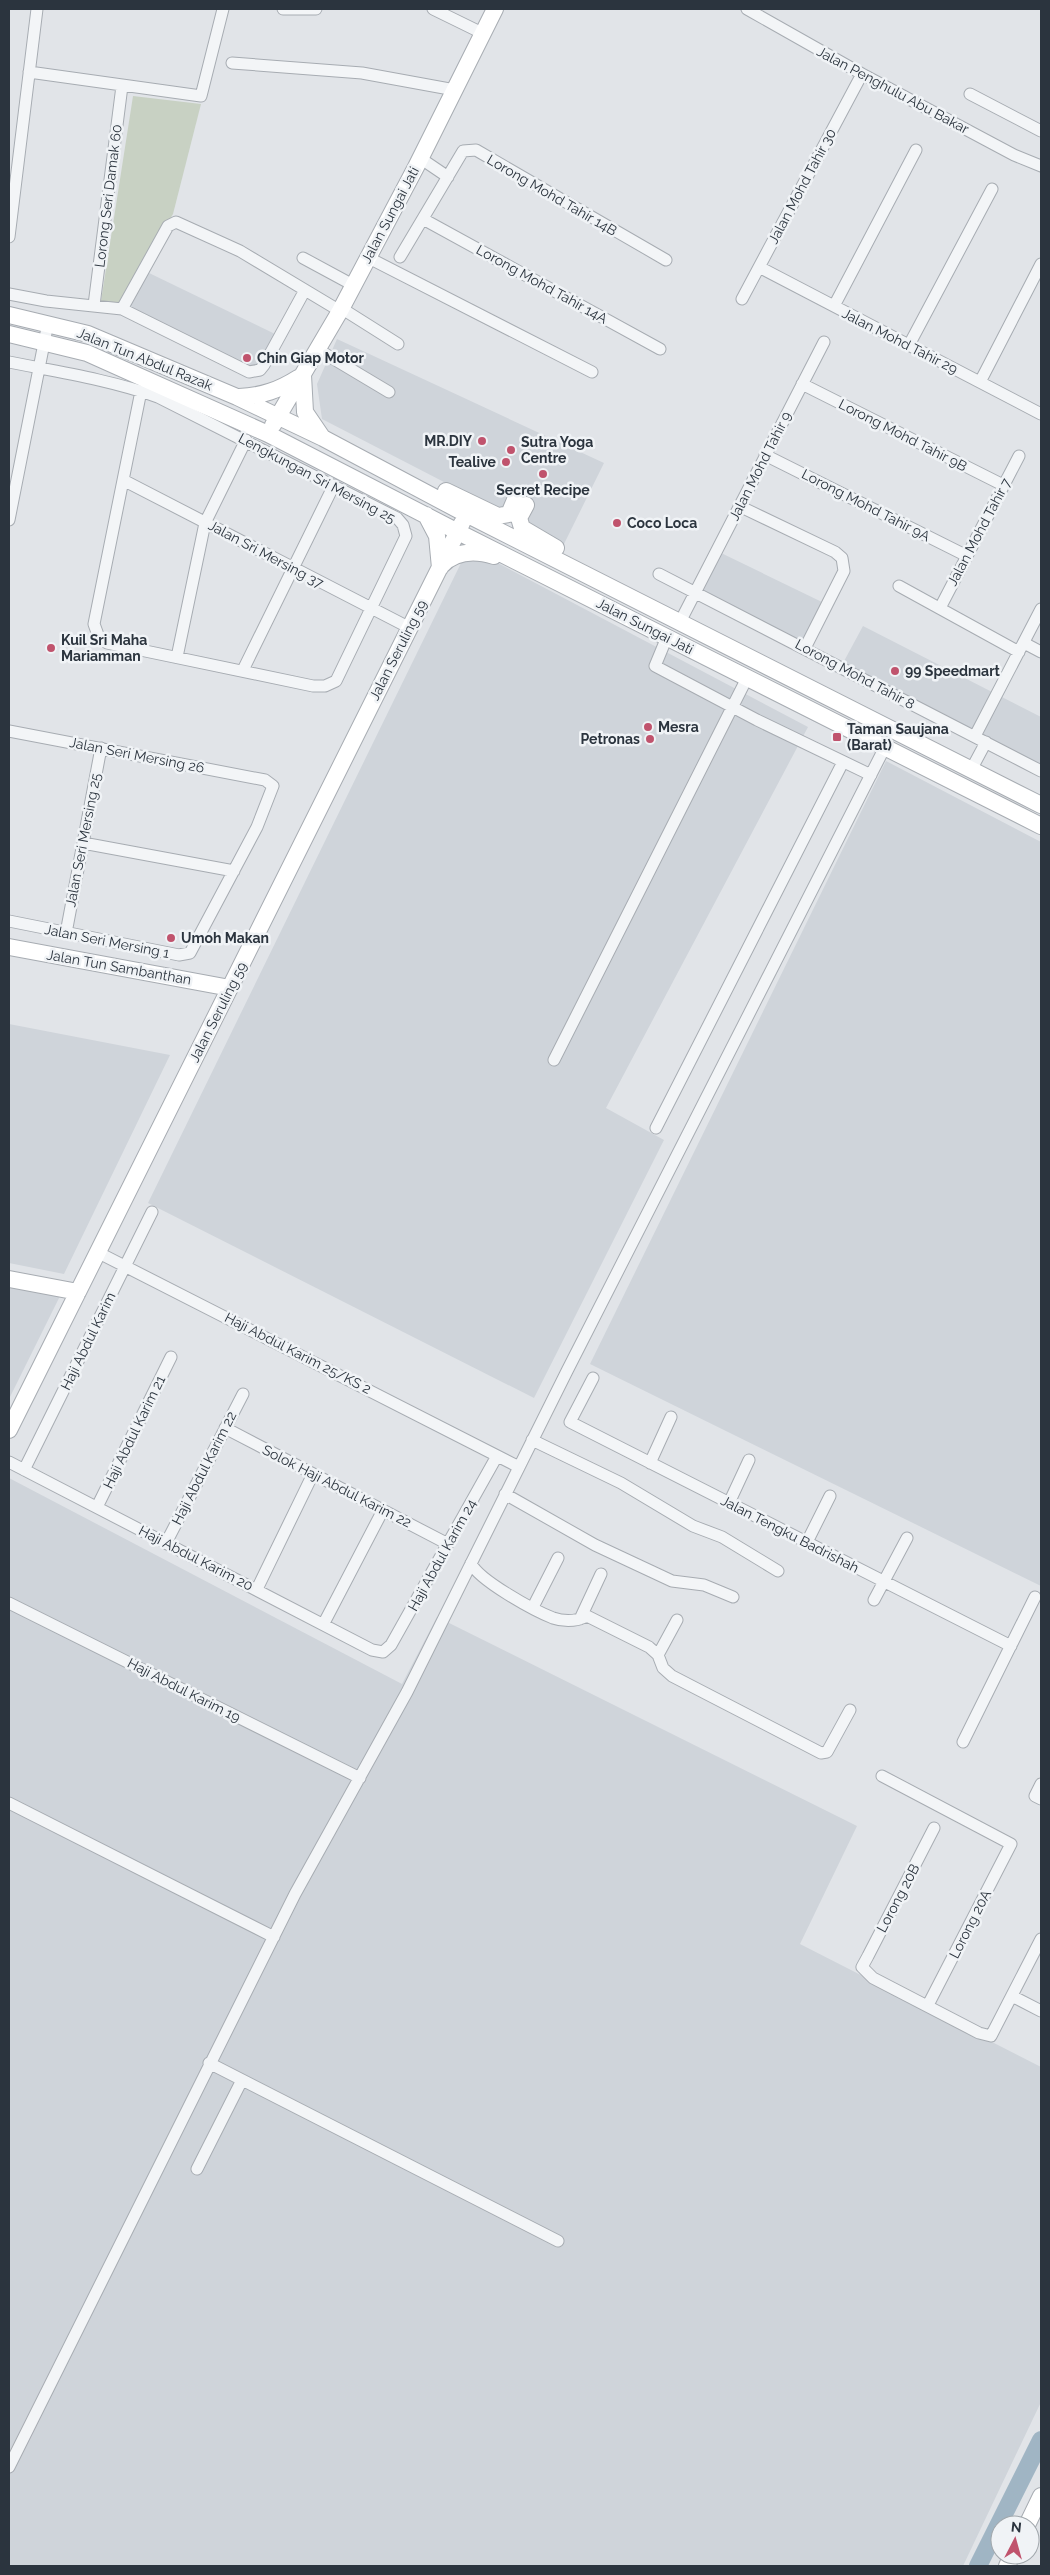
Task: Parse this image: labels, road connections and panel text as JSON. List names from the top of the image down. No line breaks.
{"streets":{"main road":["Jalan Sungai Jati","Jalan Tun Abdul Razak","Jalan Seruling 59","Jalan Tun Sambanthan"],"street":["Jalan Penghulu Abu Bakar","Jalan Mohd Tahir 30","Lorong Mohd Tahir 14B","Lorong Seri Damak 60","Lorong Mohd Tahir 14A","Jalan Mohd Tahir 29","Lorong Mohd Tahir 9B","Jalan Mohd Tahir 9","Lengkungan Sri Mersing 25","Lorong Mohd Tahir 9A","Jalan Mohd Tahir 7","Jalan Sri Mersing 37","Lorong Mohd Tahir 8","Jalan Seri Mersing 26","Jalan Seri Mersing 25","Jalan Seri Mersing 1","Haji Abdul Karim","Haji Abdul Karim 25/KS 2","Haji Abdul Karim 21","Haji Abdul Karim 22","Solok Haji Abdul Karim 22","Jalan Tengku Badrishah","Haji Abdul Karim 24","Haji Abdul Karim 20","Haji Abdul Karim 19","Lorong 20B","Lorong 20A"]},"crossings":[["Jalan Penghulu Abu Bakar","Jalan Mohd Tahir 30"],["Jalan Mohd Tahir 30","Jalan Mohd Tahir 29"],["Lorong Mohd Tahir 14B","Jalan Sungai Jati"],["Lorong Seri Damak 60","Jalan Tun Abdul Razak"],["Jalan Sungai Jati","Jalan Tun Abdul Razak"],["Jalan Sungai Jati","Jalan Mohd Tahir 9"],["Jalan Sungai Jati","Jalan Seruling 59"],["Lorong Mohd Tahir 9B","Jalan Mohd Tahir 9"],["Lorong Mohd Tahir 9B","Jalan Mohd Tahir 7"],["Jalan Mohd Tahir 9","Lorong Mohd Tahir 9A"],["Jalan Mohd Tahir 9","Lorong Mohd Tahir 8"],["Lengkungan Sri Mersing 25","Jalan Sri Mersing 37"],["Lorong Mohd Tahir 9A","Jalan Mohd Tahir 7"],["Jalan Sri Mersing 37","Jalan Seruling 59"],["Jalan Seruling 59","Jalan Tun Sambanthan"],["Jalan Seruling 59","Haji Abdul Karim 25/KS 2"],["Jalan Seri Mersing 26","Jalan Seri Mersing 25"],["Jalan Seri Mersing 26","Jalan Seri Mersing 1"],["Jalan Seri Mersing 25","Jalan Seri Mersing 1"],["Haji Abdul Karim","Haji Abdul Karim 25/KS 2"],["Haji Abdul Karim","Haji Abdul Karim 20"],["Haji Abdul Karim 25/KS 2","Haji Abdul Karim 24"],["Haji Abdul Karim 21","Haji Abdul Karim 20"],["Haji Abdul Karim 22","Solok Haji Abdul Karim 22"],["Haji Abdul Karim 22","Haji Abdul Karim 20"],["Solok Haji Abdul Karim 22","Haji Abdul Karim 24"],["Haji Abdul Karim 24","Haji Abdul Karim 20"],["Lorong 20B","Lorong 20A"]],"places":{"other":["Chin Giap Motor","MR.DIY","Sutra Yoga Centre","Tealive","Secret Recipe","Coco Loca","Kuil Sri Maha Mariamman","99 Speedmart","Mesra","Petronas","Umoh Makan"],"transit":["Taman Saujana (Barat)"]},"north":"top"}
